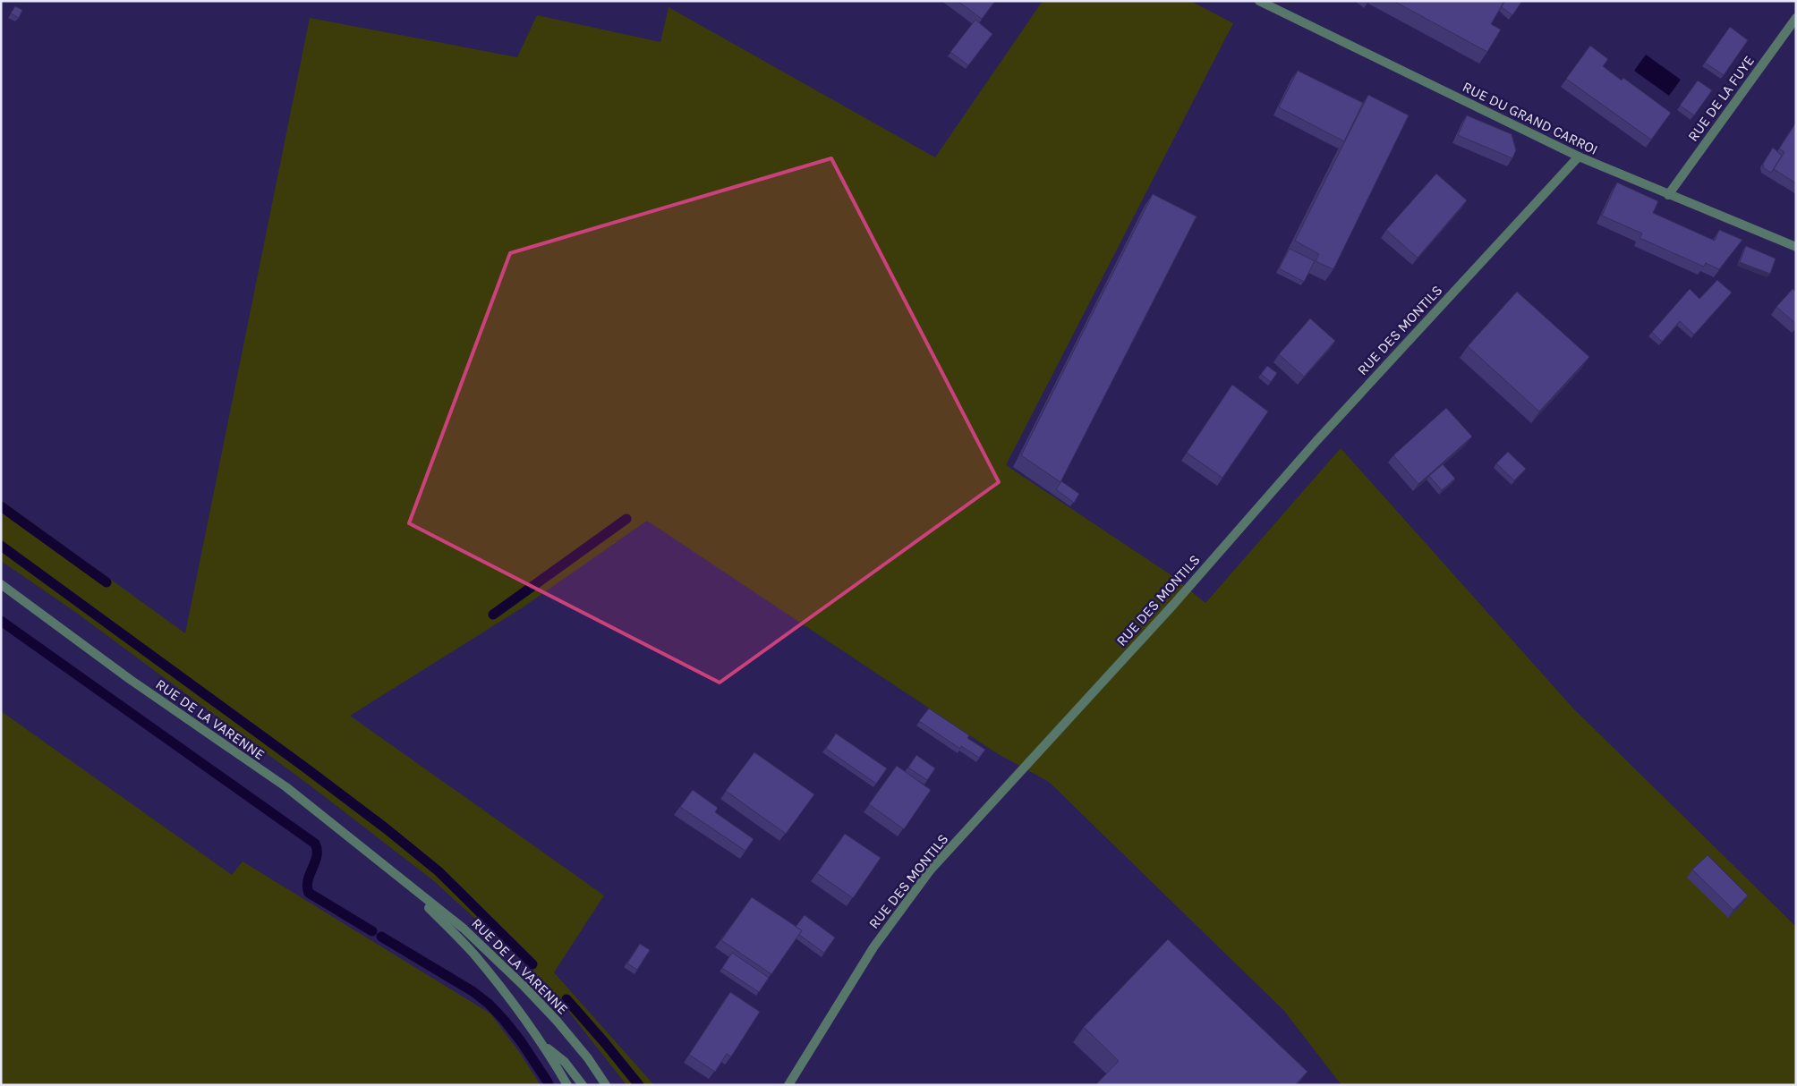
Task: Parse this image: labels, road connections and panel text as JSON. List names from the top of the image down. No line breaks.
{"streets":{"street":["RUE DE LA FUYE","RUE DU GRAND CARROI","RUE DES MONTILS","RUE DE LA VARENNE"]},"crossings":[["RUE DE LA FUYE","RUE DU GRAND CARROI"],["RUE DU GRAND CARROI","RUE DES MONTILS"]]}
